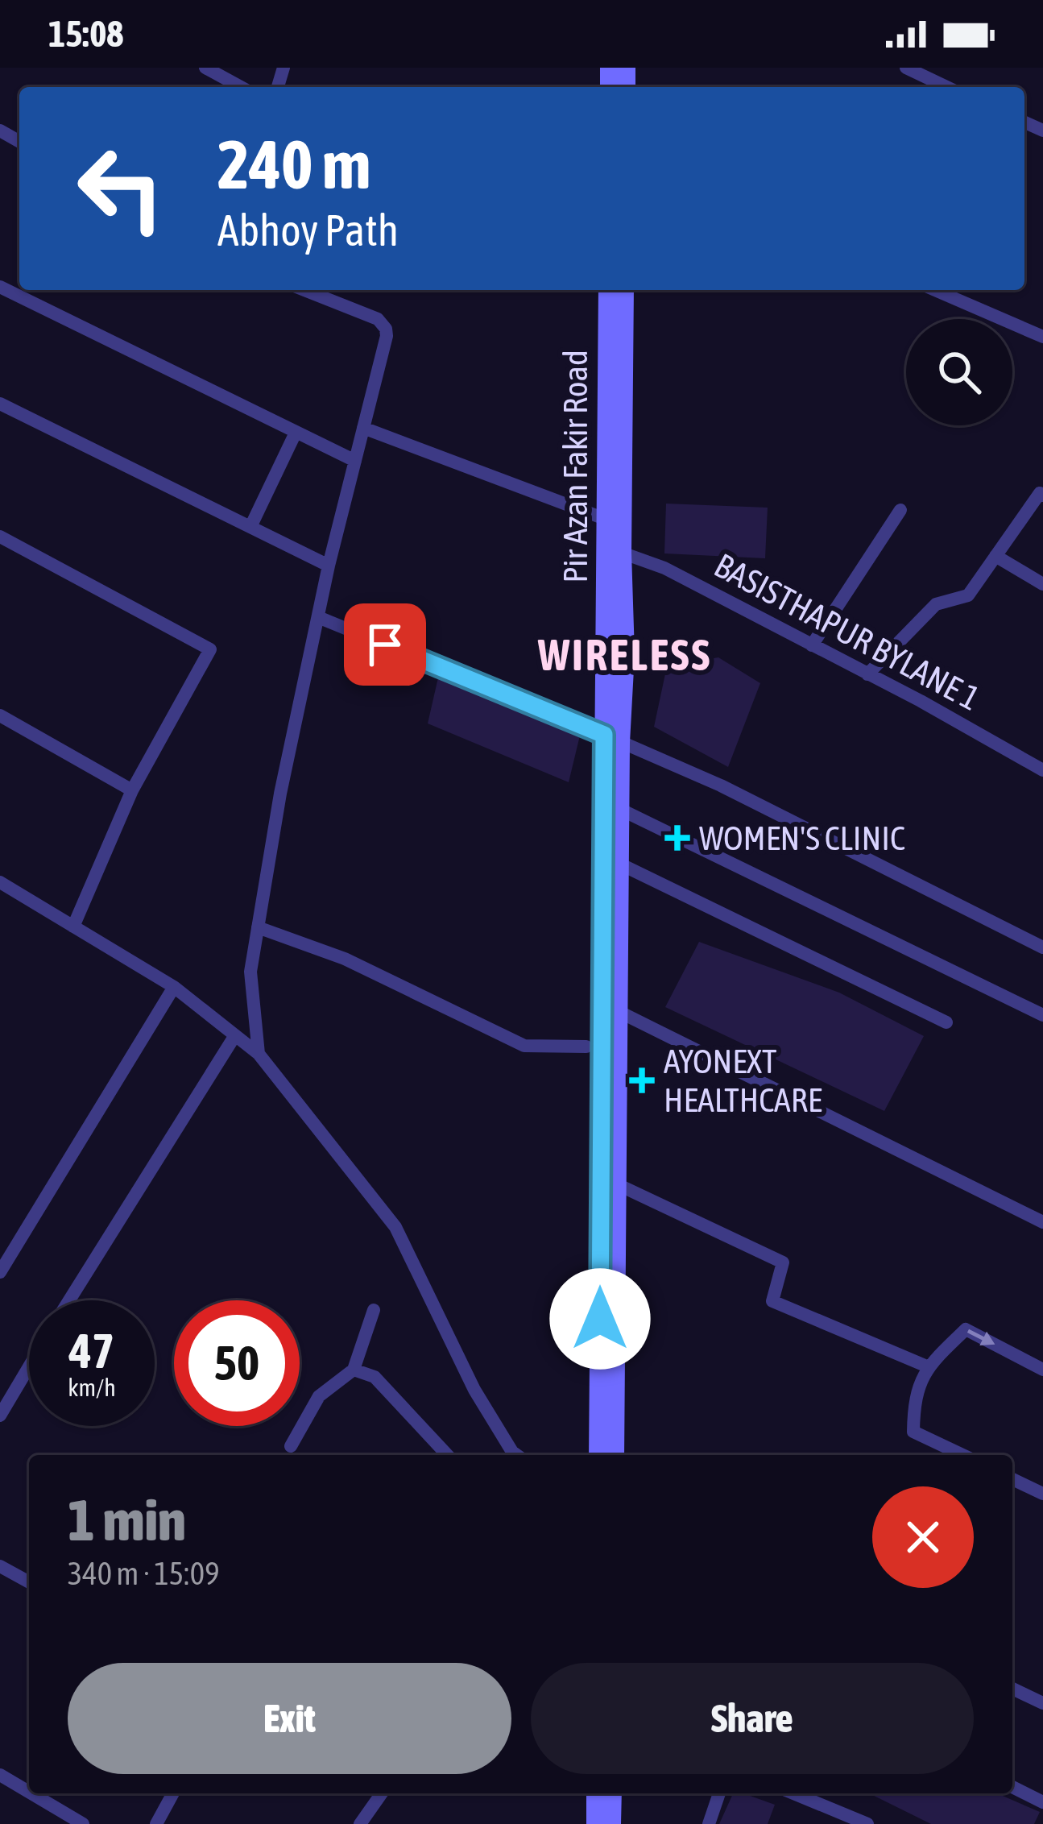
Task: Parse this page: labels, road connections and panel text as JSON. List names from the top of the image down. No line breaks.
{"streets":{"main road":["Pir Azan Fakir Road"],"street":["BASISTHAPUR BYLANE 1"]},"crossings":[["Pir Azan Fakir Road","BASISTHAPUR BYLANE 1"]],"districts":["WIRELESS"],"places":{"health":["WOMEN'S CLINIC","AYONEXT HEALTHCARE"]},"page":{"status":"15:08","turn":["240 m","Abhoy Path"],"speed":"47 km/h","limit":"50","heading":["1 min","340 m · 15:09"],"buttons":["Exit","Share"]}}
